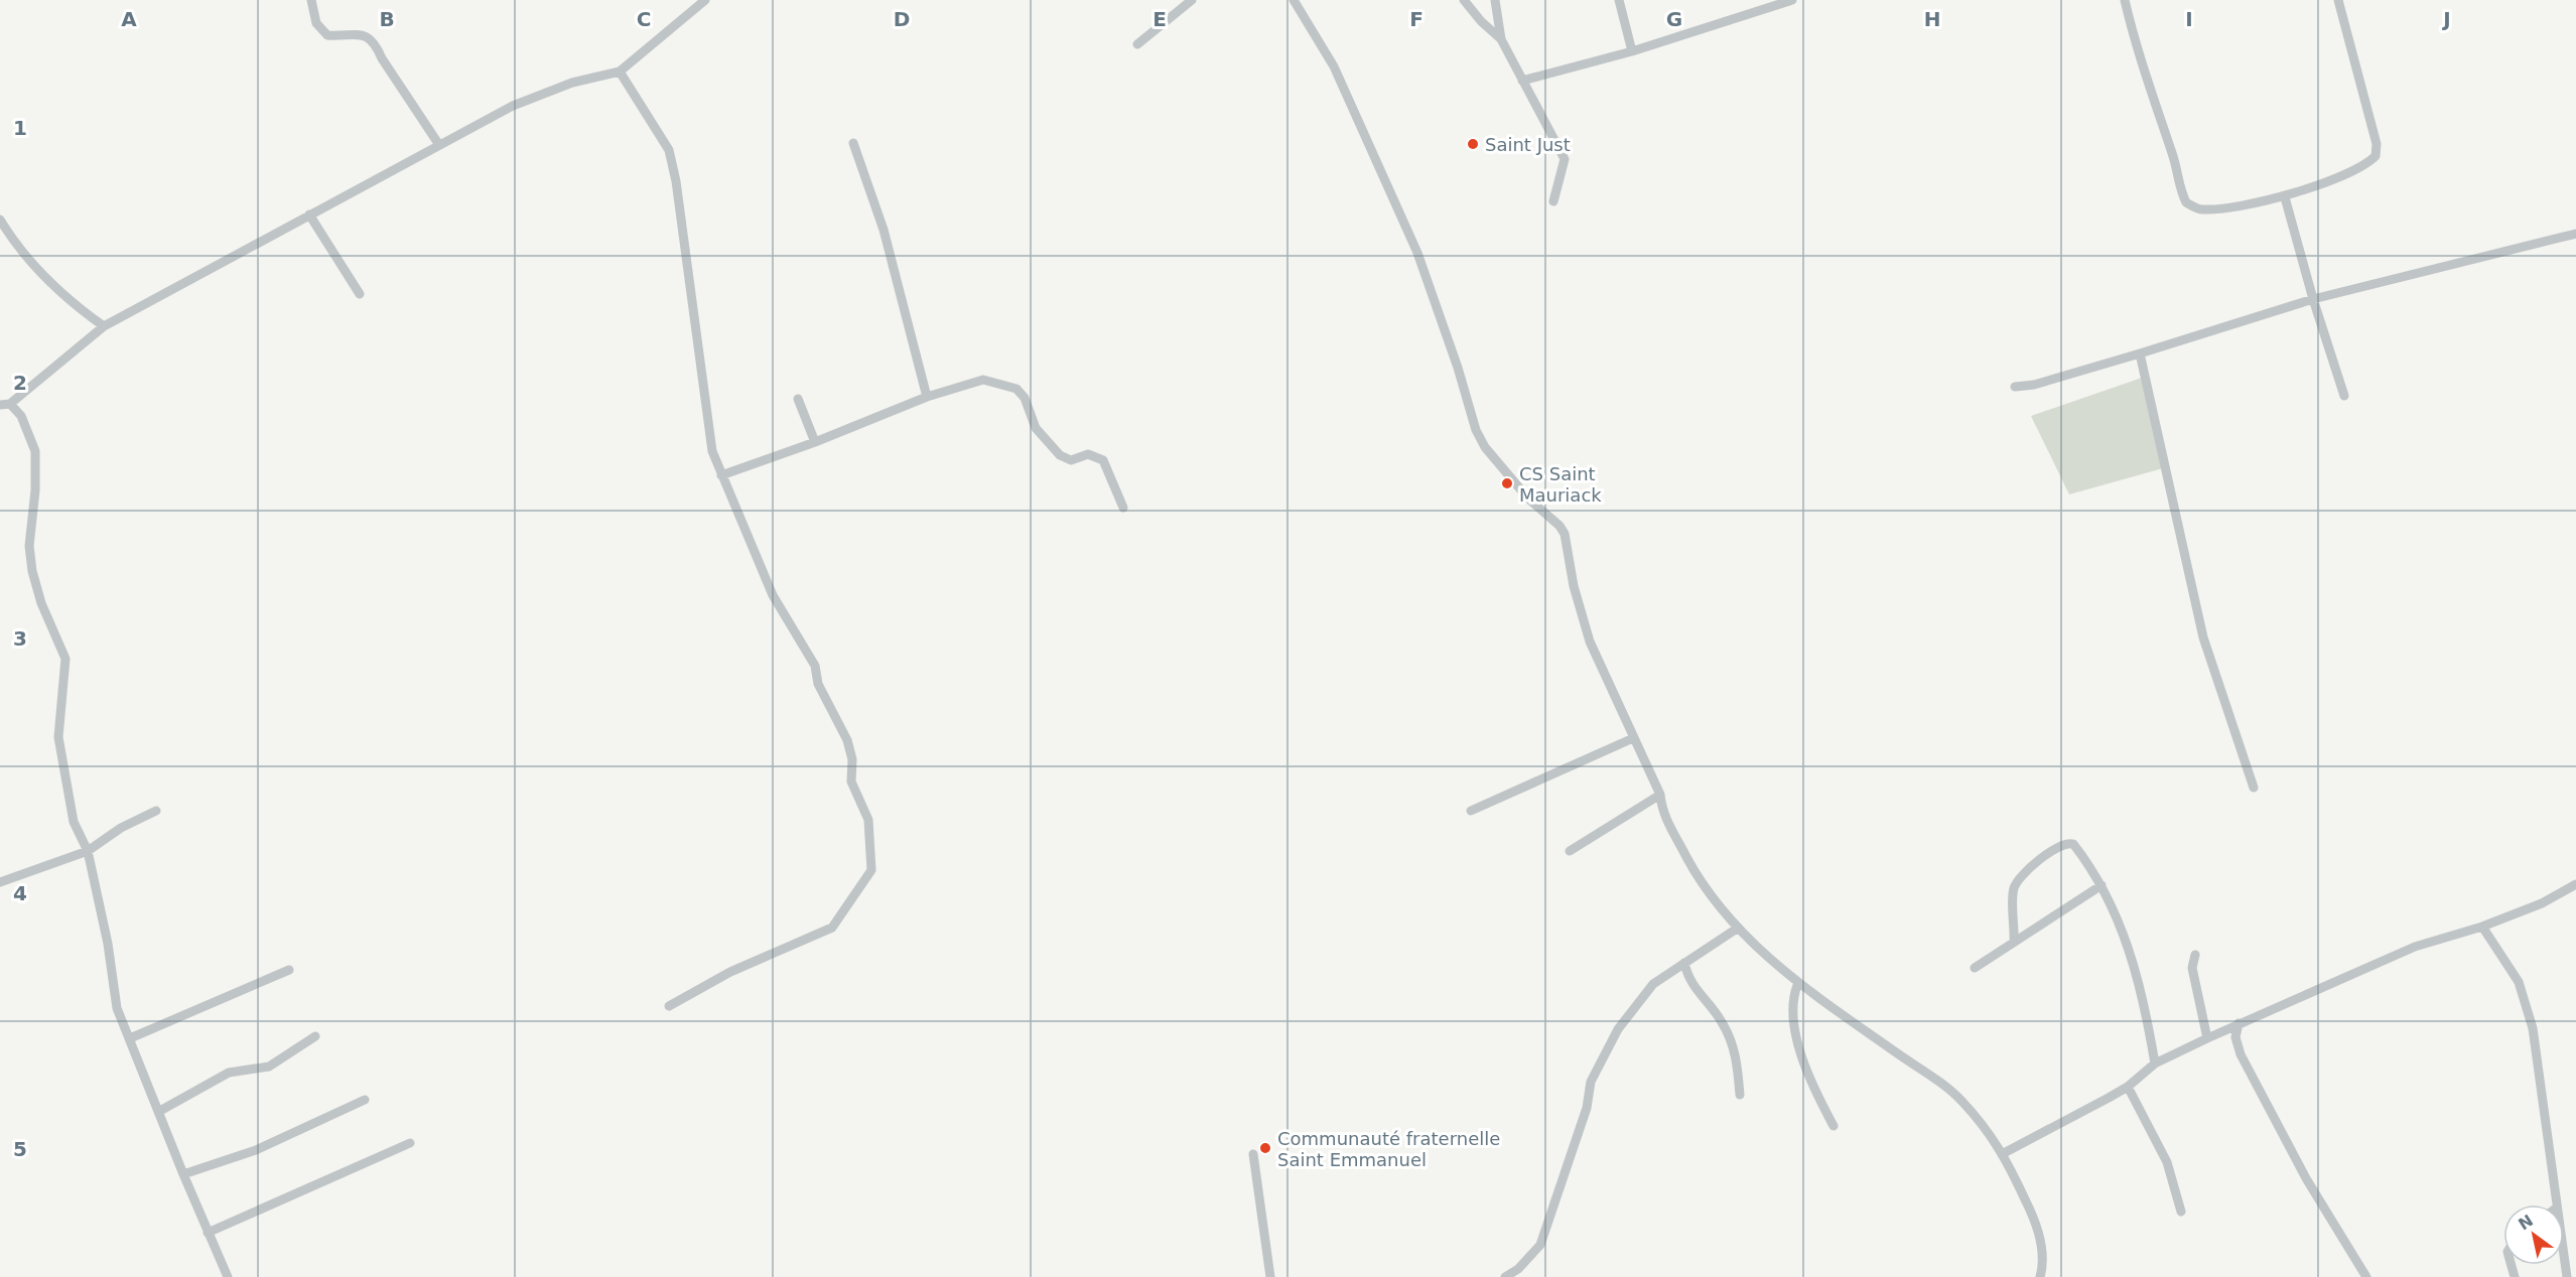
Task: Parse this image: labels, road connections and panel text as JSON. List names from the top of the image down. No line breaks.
{"places":["Saint Just","CS Saint Mauriack","Communauté fraternelle Saint Emmanuel"],"north":"top left","grid":{"columns":["A","B","C","D","E","F","G","H","I","J"],"rows":["1","2","3","4","5"]}}
